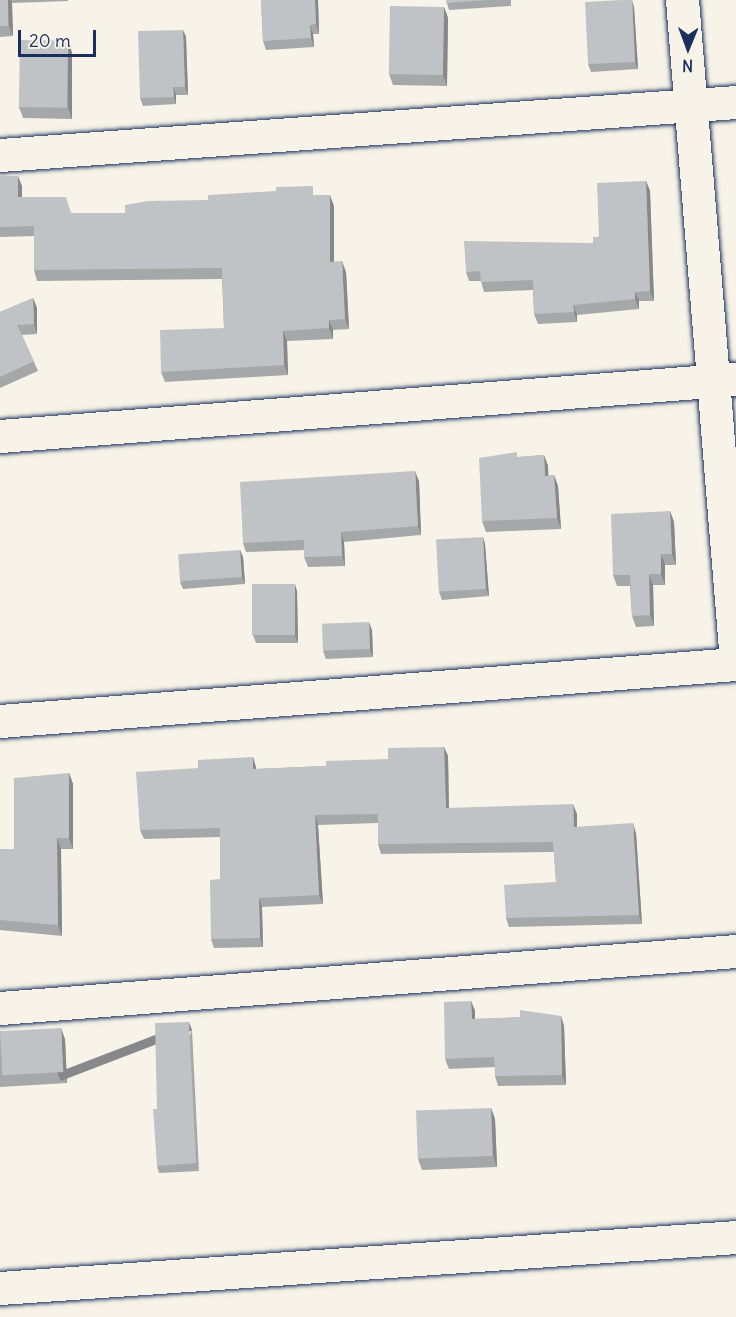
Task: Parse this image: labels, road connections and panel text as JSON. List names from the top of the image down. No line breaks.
{"scale_bar":"20 m","north":"bottom"}
